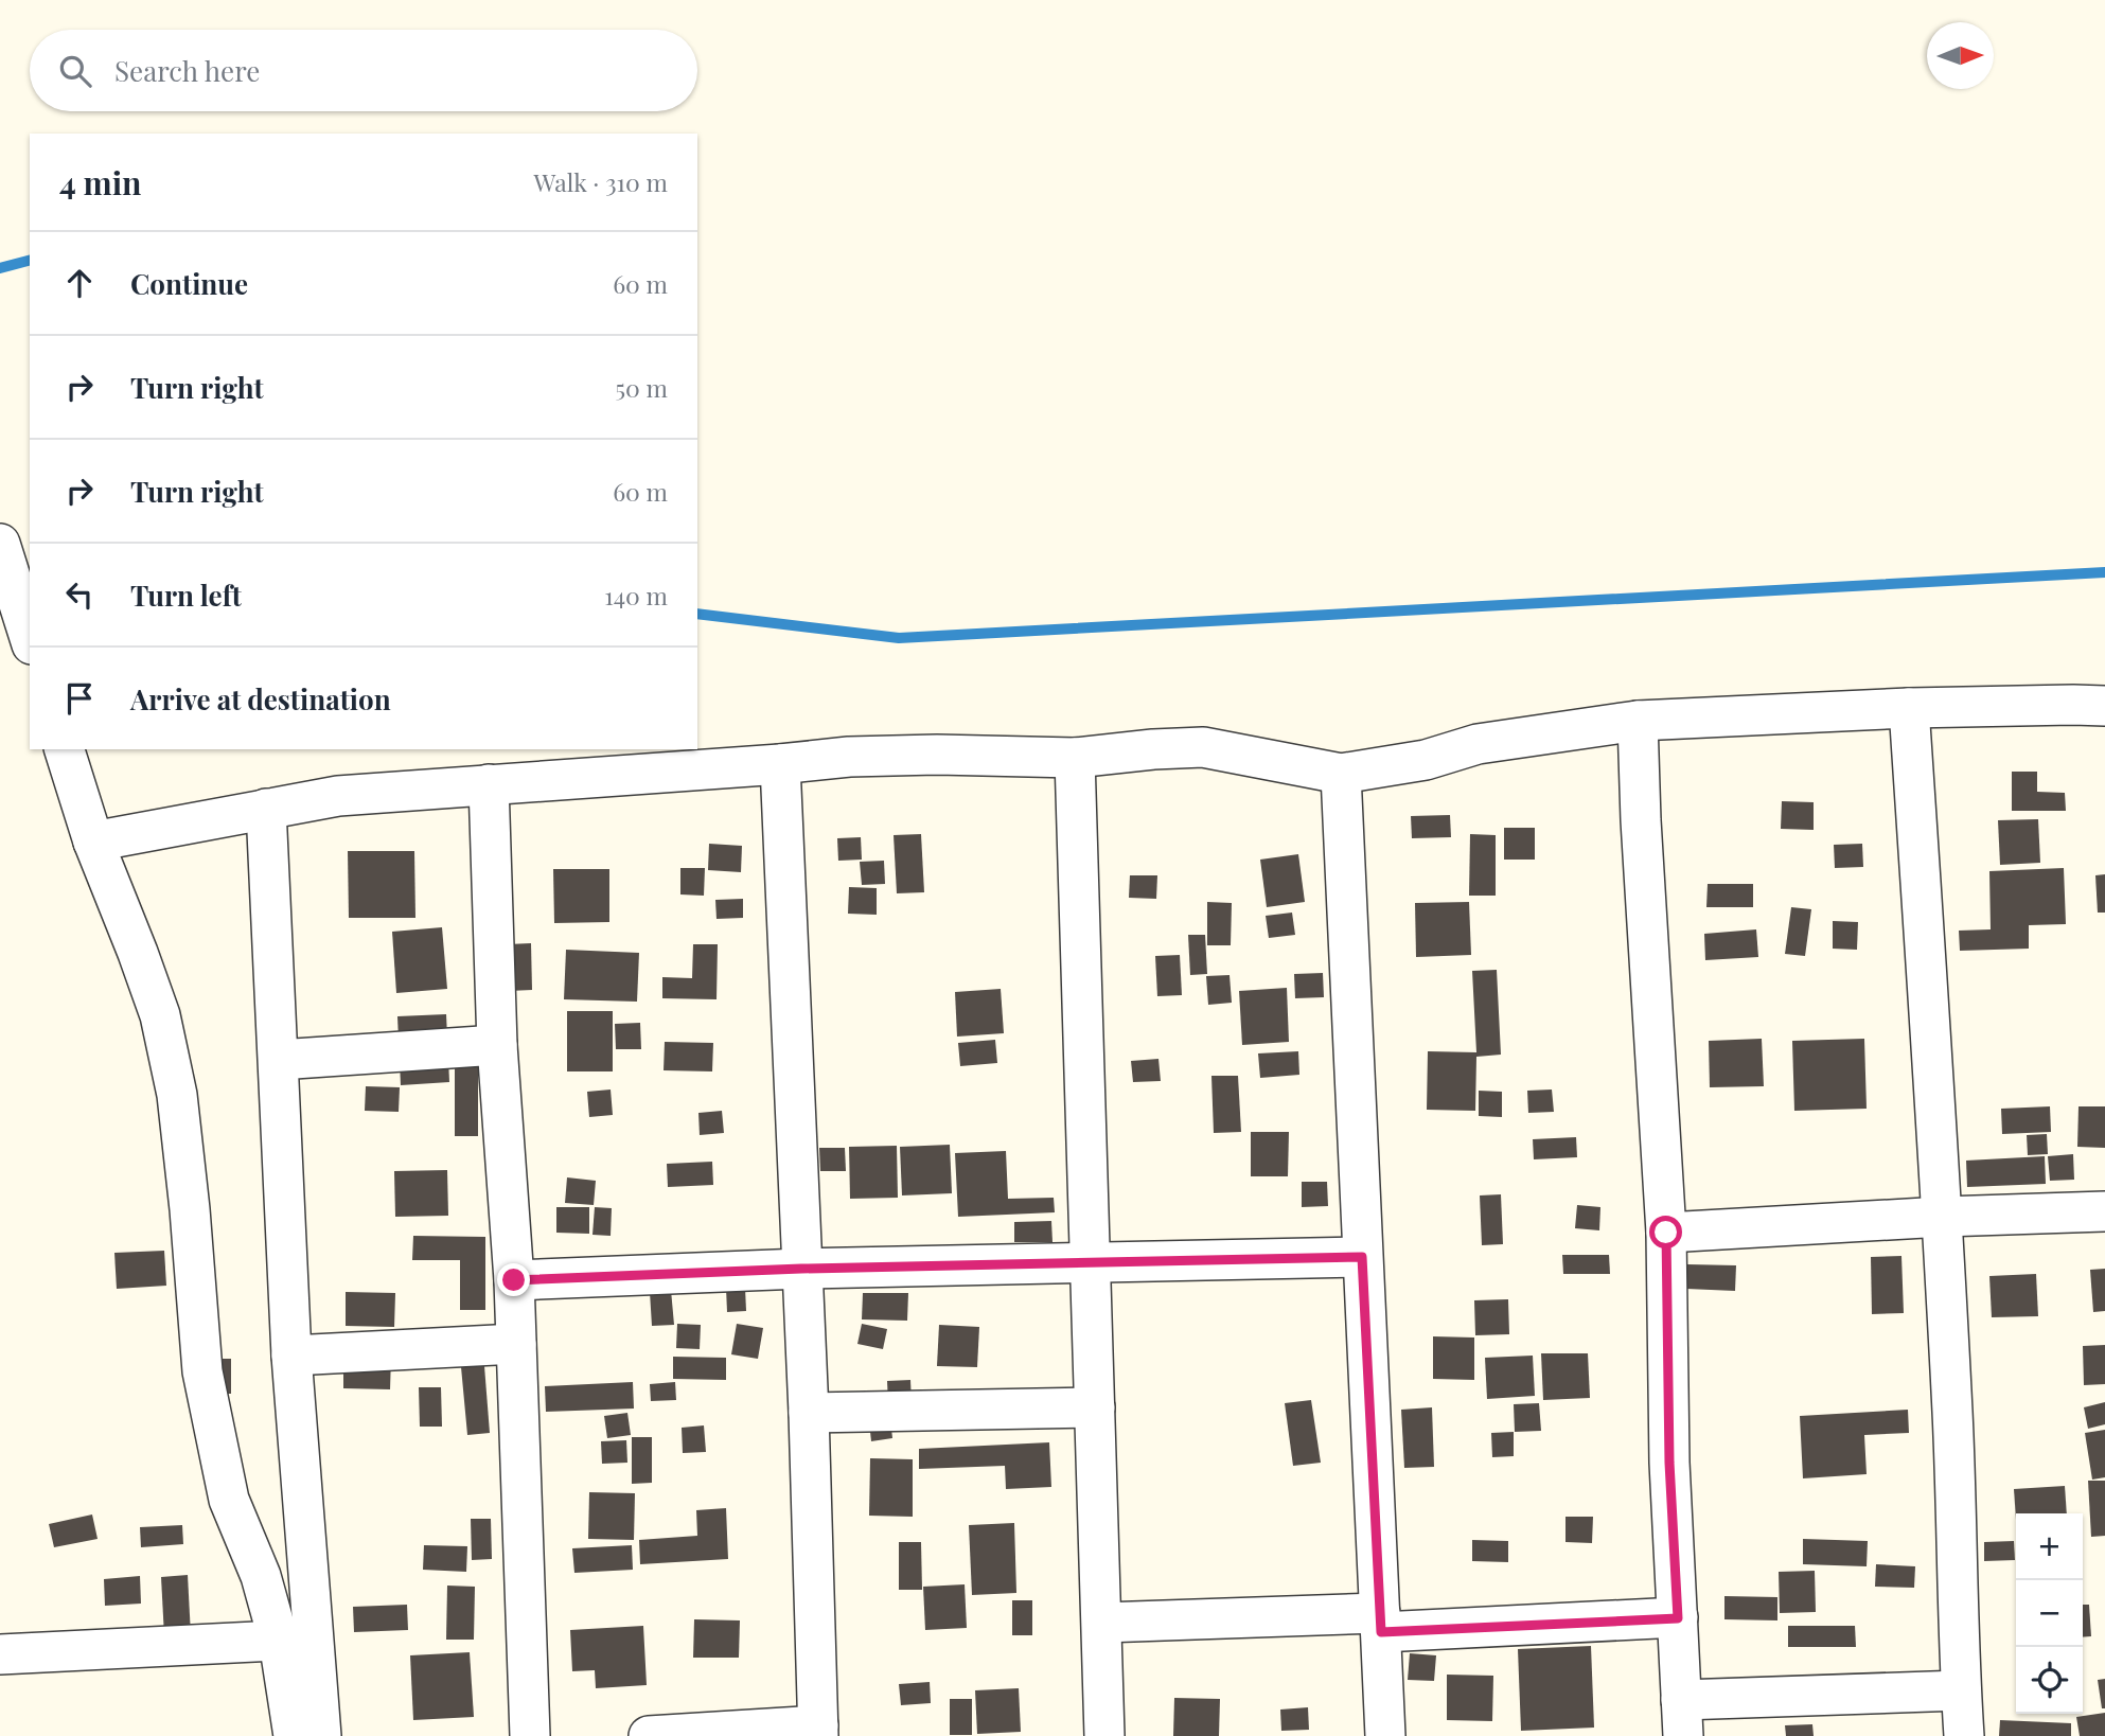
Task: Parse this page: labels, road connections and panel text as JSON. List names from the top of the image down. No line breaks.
{"north":"right","page":{"search":"Search here","heading":["4 min","Walk · 310 m"],"list":[["Continue","60 m"],["Turn right","50 m"],["Turn right","60 m"],["Turn left","140 m"],"Arrive at destination"],"map_buttons":["+","−"]}}
